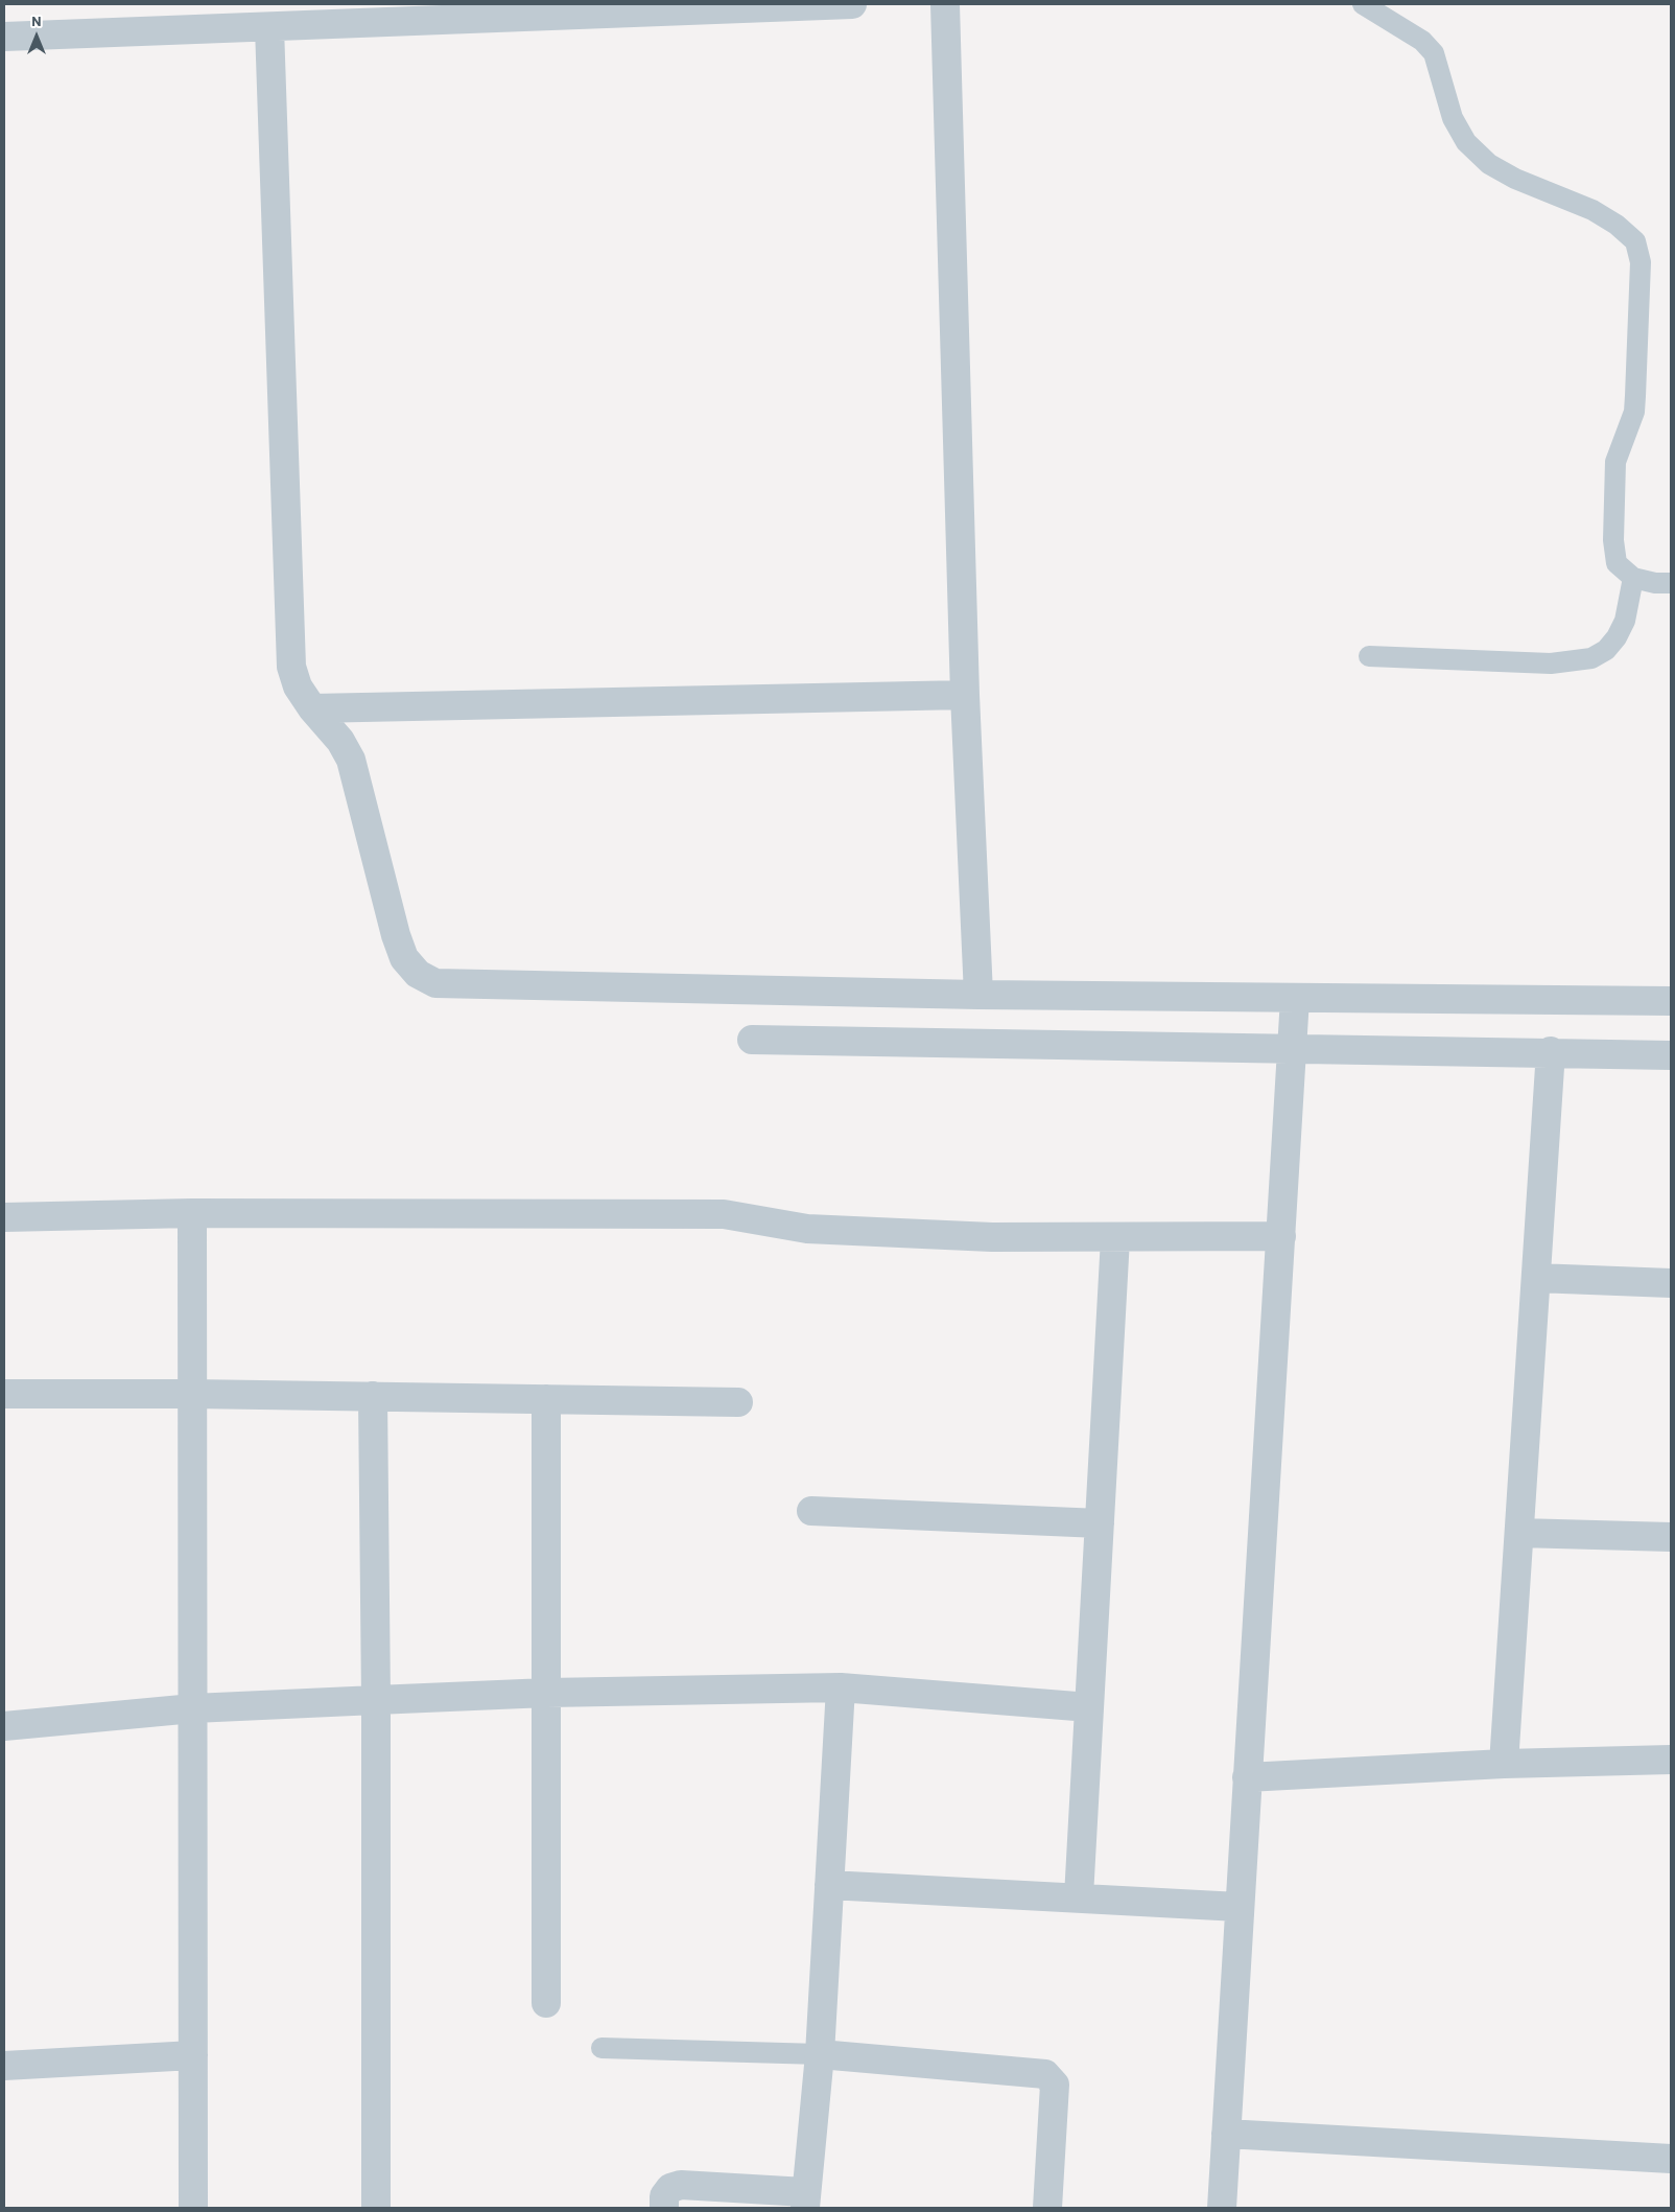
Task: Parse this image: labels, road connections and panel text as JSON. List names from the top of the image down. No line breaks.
{"north":"top"}
